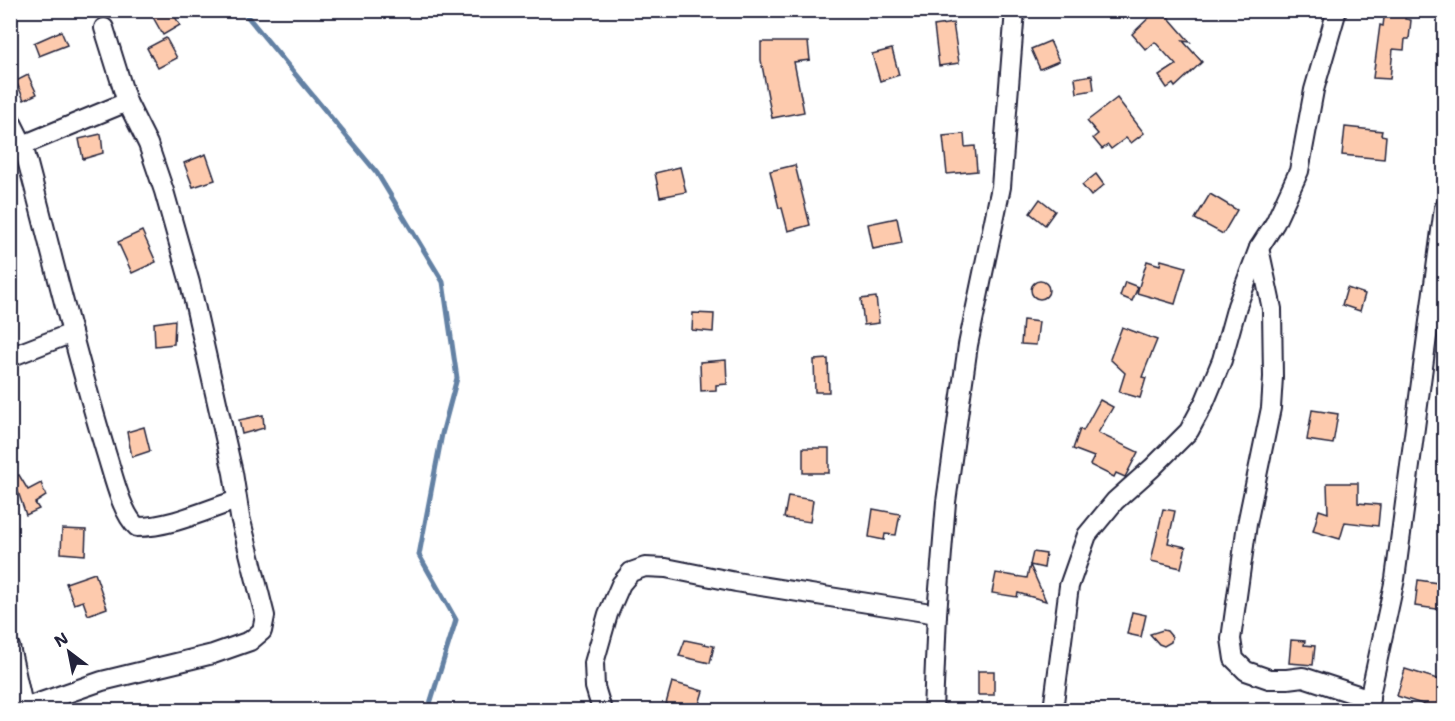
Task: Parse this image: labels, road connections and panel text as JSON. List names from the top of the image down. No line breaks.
{"north":"top left"}
